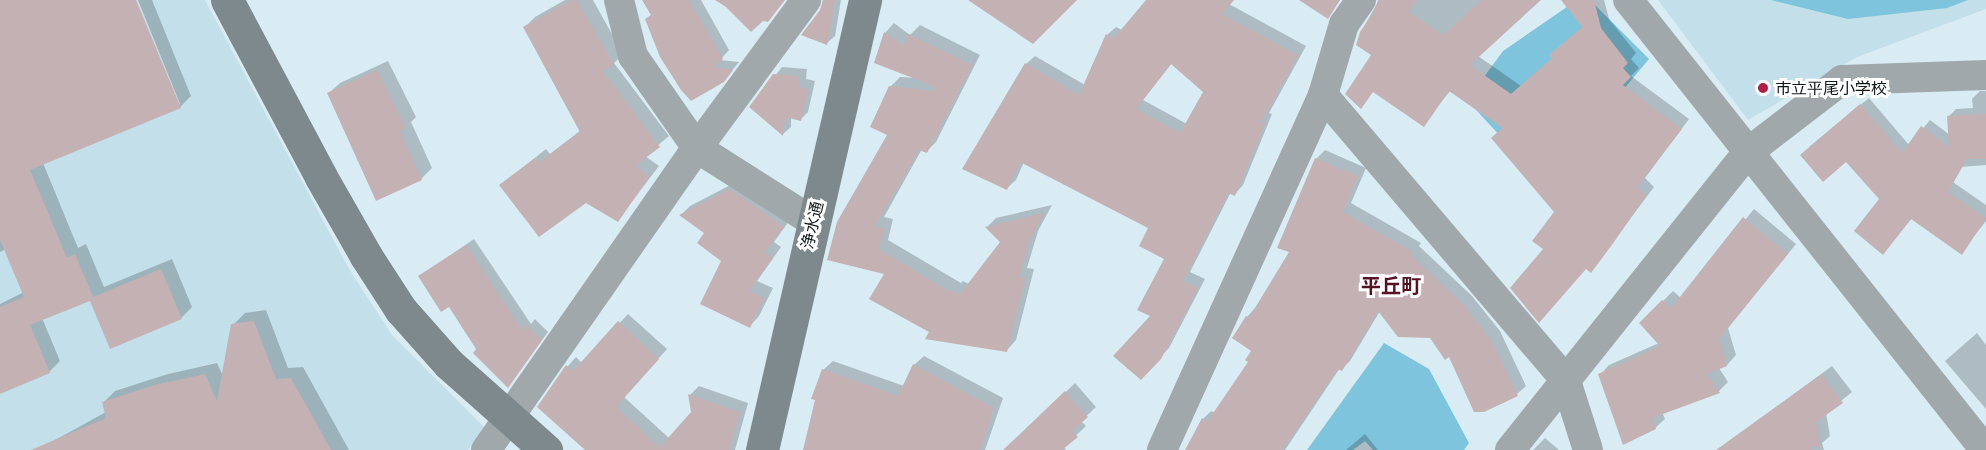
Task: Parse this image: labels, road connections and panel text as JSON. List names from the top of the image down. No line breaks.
{"streets":{"street":["浄水通"]},"districts":["平丘町"],"places":["市立平尾小学校"]}
